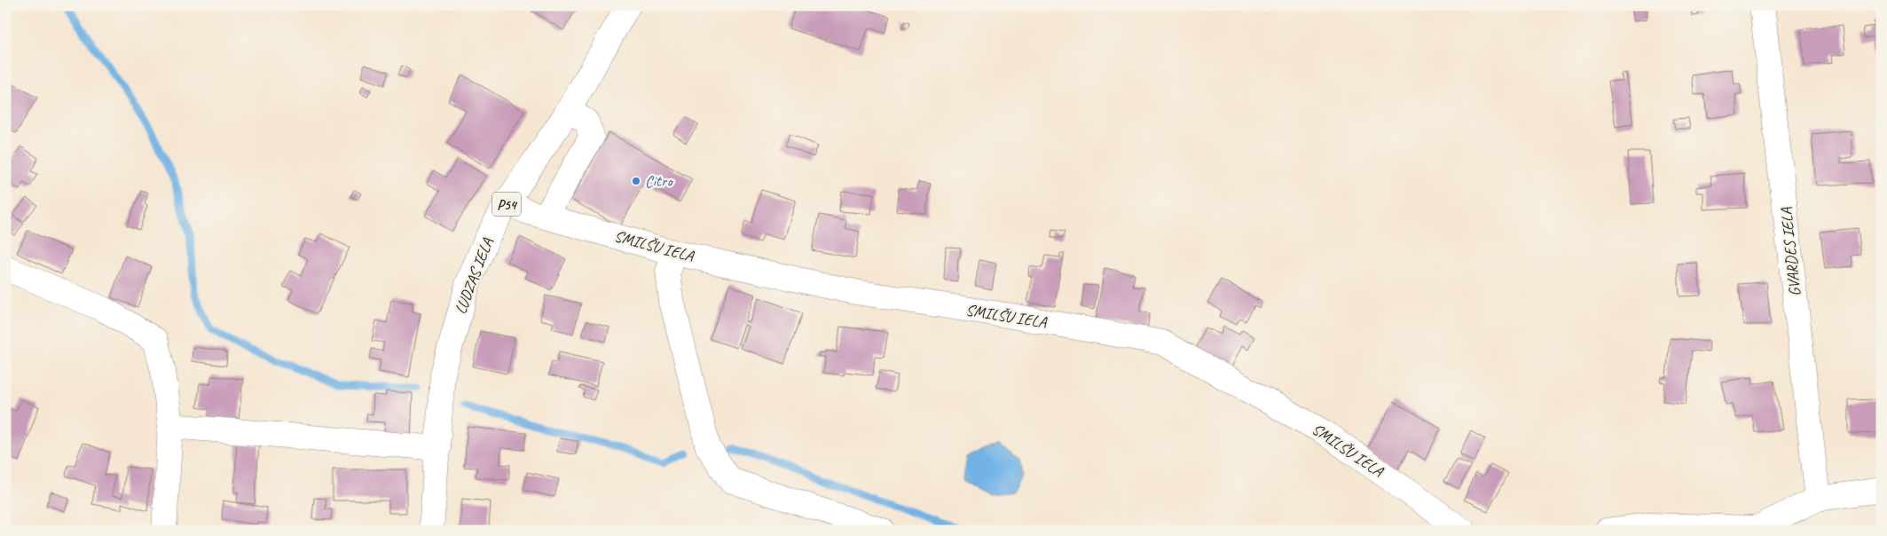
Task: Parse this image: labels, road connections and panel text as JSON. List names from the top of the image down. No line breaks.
{"streets":{"street":["P54","SMILŠU IELA","GVARDES IELA","LUDZAS IELA"]},"crossings":[["SMILŠU IELA","LUDZAS IELA"]],"places":["Citro"]}
